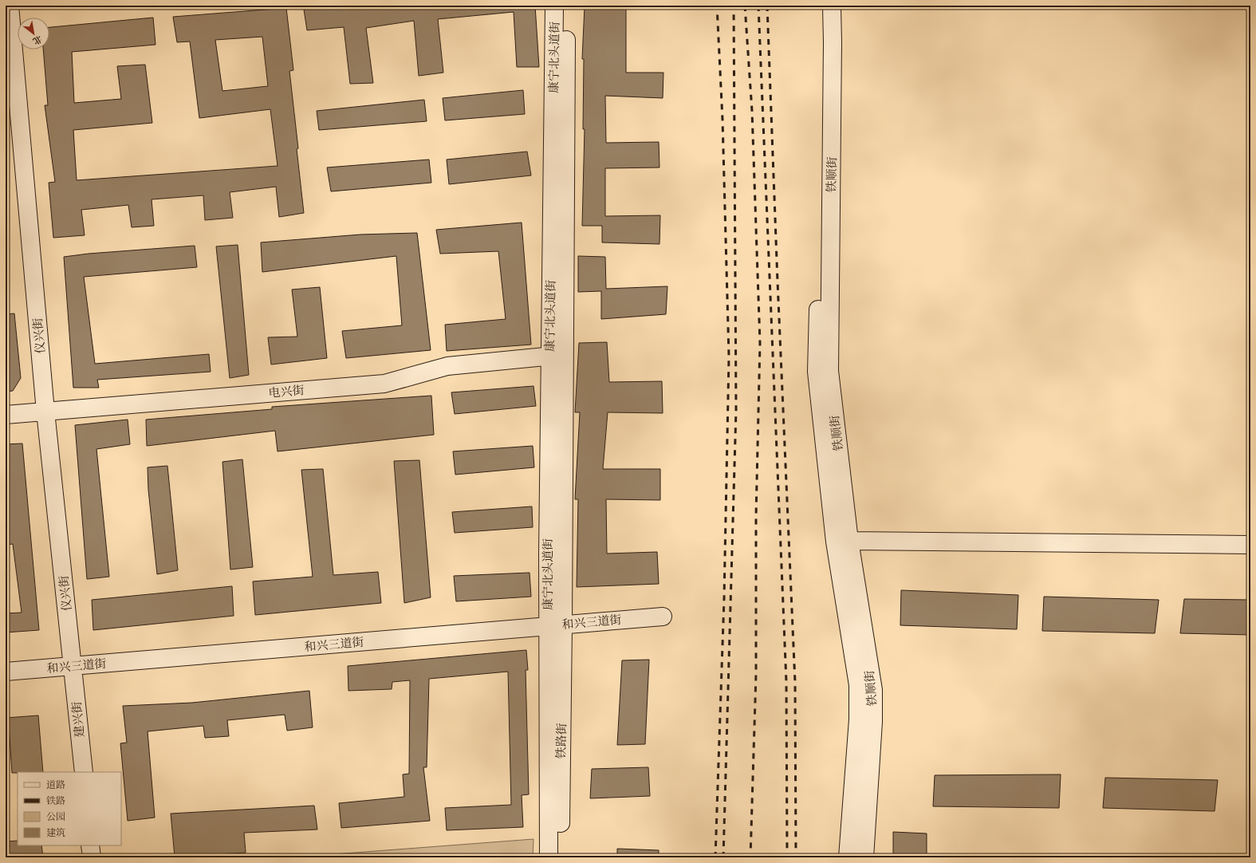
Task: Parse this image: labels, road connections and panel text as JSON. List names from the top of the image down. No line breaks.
{"streets":{"main road":["康宁北头道街","铁顺街","仪兴街","电兴街","和兴三道街","建兴街","铁路街"]},"crossings":[["康宁北头道街","电兴街"],["康宁北头道街","和兴三道街"],["康宁北头道街","铁路街"],["仪兴街","电兴街"],["仪兴街","和兴三道街"],["仪兴街","建兴街"],["和兴三道街","建兴街"],["和兴三道街","铁路街"]],"legend":["道路","铁路","公园","建筑"],"north":"bottom right"}
